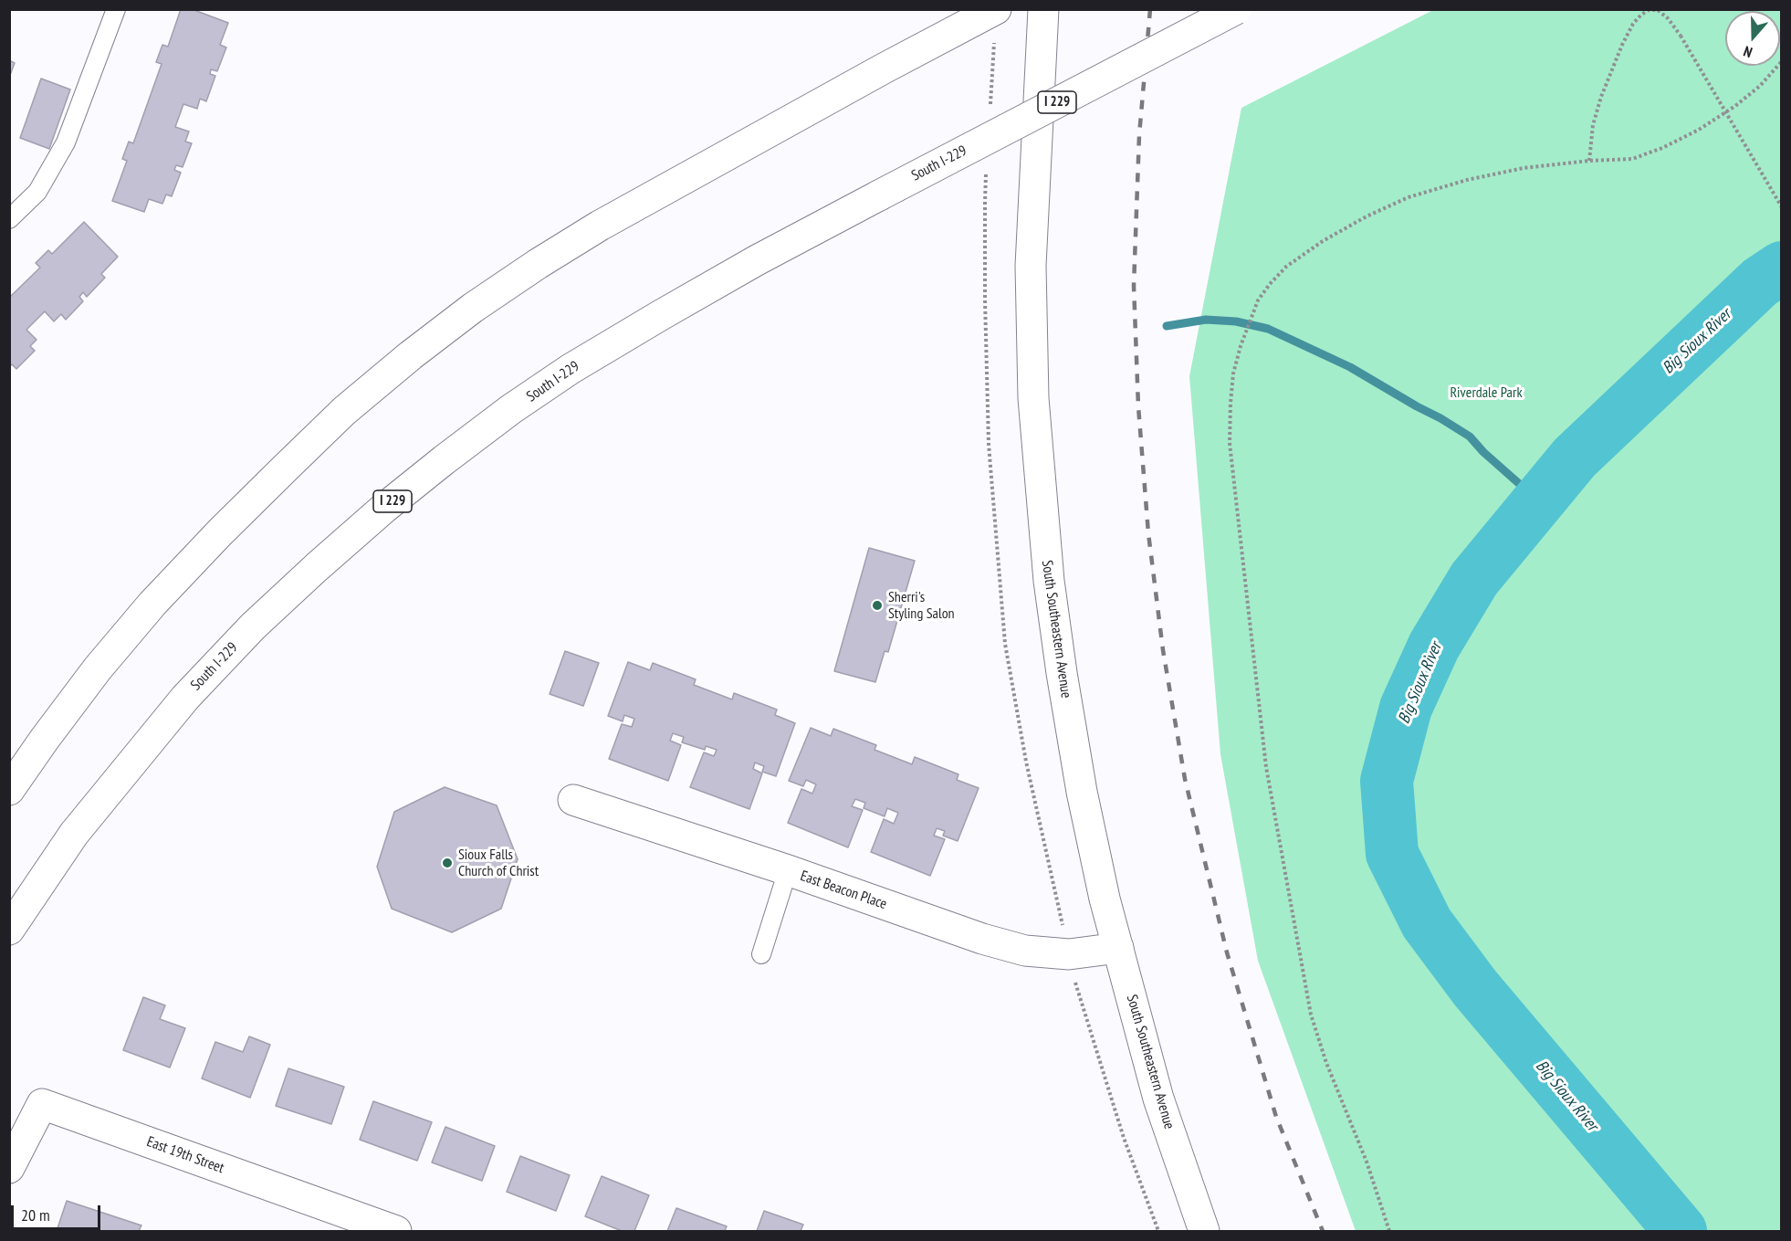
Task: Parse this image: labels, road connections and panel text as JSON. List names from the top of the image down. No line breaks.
{"streets":{"main road":["I 229","South I-229","South Southeastern Avenue","East Beacon Place","East 19th Street"]},"crossings":[["South Southeastern Avenue","East Beacon Place"]],"water":["Big Sioux River"],"parks":["Riverdale Park"],"places":["Sherri's Styling Salon","Sioux Falls Church of Christ"],"scale_bar":"20 m","north":"bottom"}
